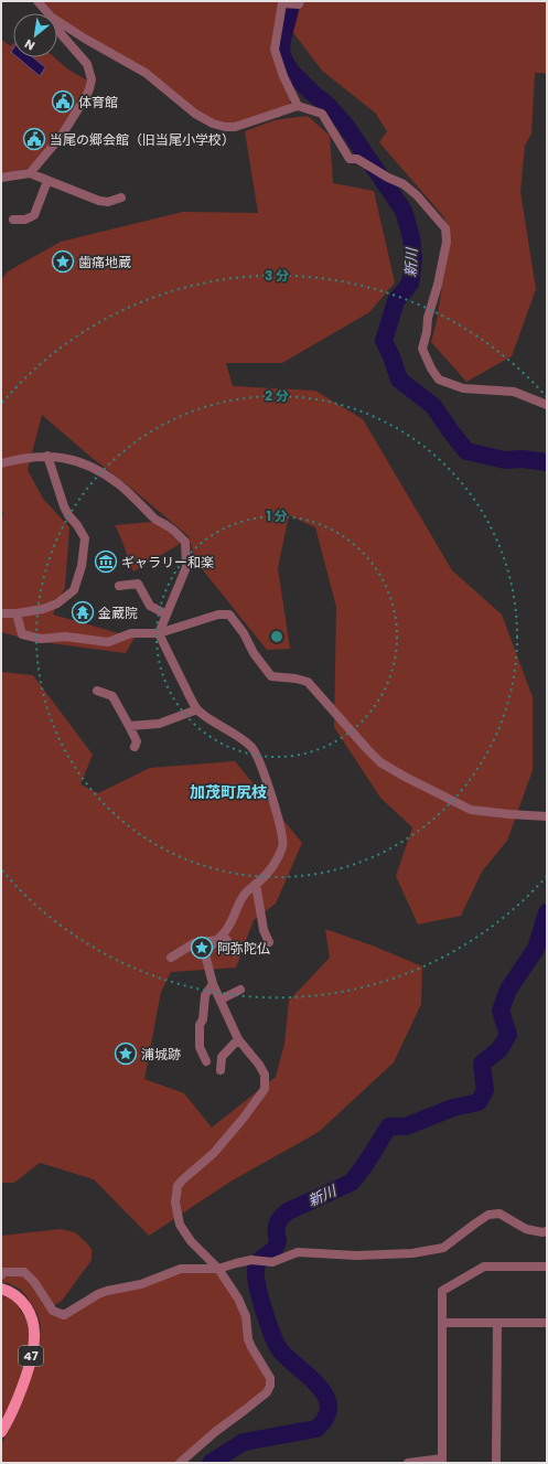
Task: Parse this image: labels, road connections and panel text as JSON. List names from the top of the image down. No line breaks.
{"streets":{"main road":["47"]},"districts":["加茂町尻枝"],"water":["新川"],"places":{"public building":["体育館","当尾の郷会館（旧当尾小学校）"],"place":["歯痛地蔵","阿弥陀仏","浦城跡"],"museum":["ギャラリー和楽"],"temple":["金蔵院"]},"north":"bottom left","rings":["3 分","2 分","1 分"]}
